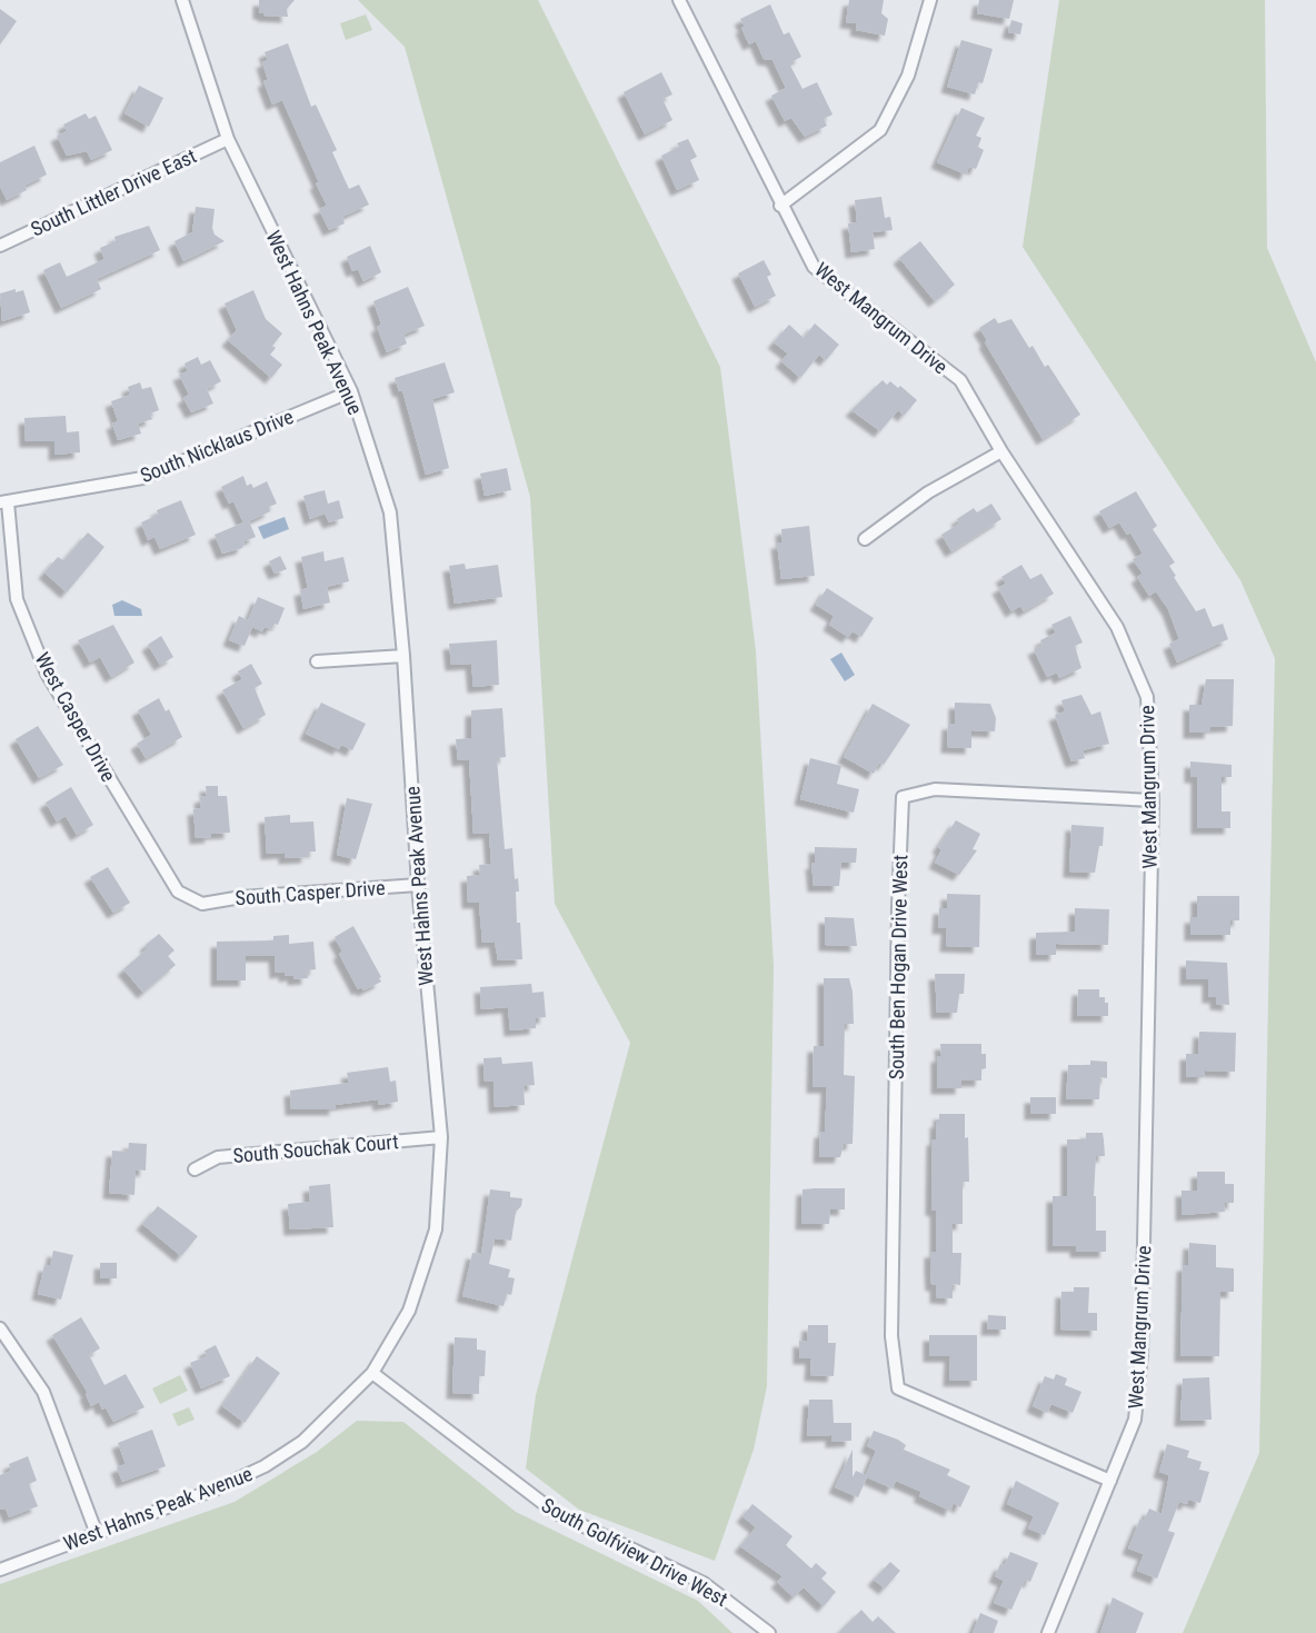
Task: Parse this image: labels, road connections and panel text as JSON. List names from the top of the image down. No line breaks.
{"streets":{"street":["South Littler Drive East","West Mangrum Drive","West Hahns Peak Avenue","South Nicklaus Drive","West Casper Drive","South Casper Drive","South Ben Hogan Drive West","South Souchak Court","South Golfview Drive West"]},"crossings":[["South Littler Drive East","West Hahns Peak Avenue"],["West Mangrum Drive","South Ben Hogan Drive West"],["West Hahns Peak Avenue","South Nicklaus Drive"],["West Hahns Peak Avenue","South Casper Drive"],["West Hahns Peak Avenue","South Souchak Court"],["West Hahns Peak Avenue","South Golfview Drive West"],["South Nicklaus Drive","West Casper Drive"],["West Casper Drive","South Casper Drive"]]}
